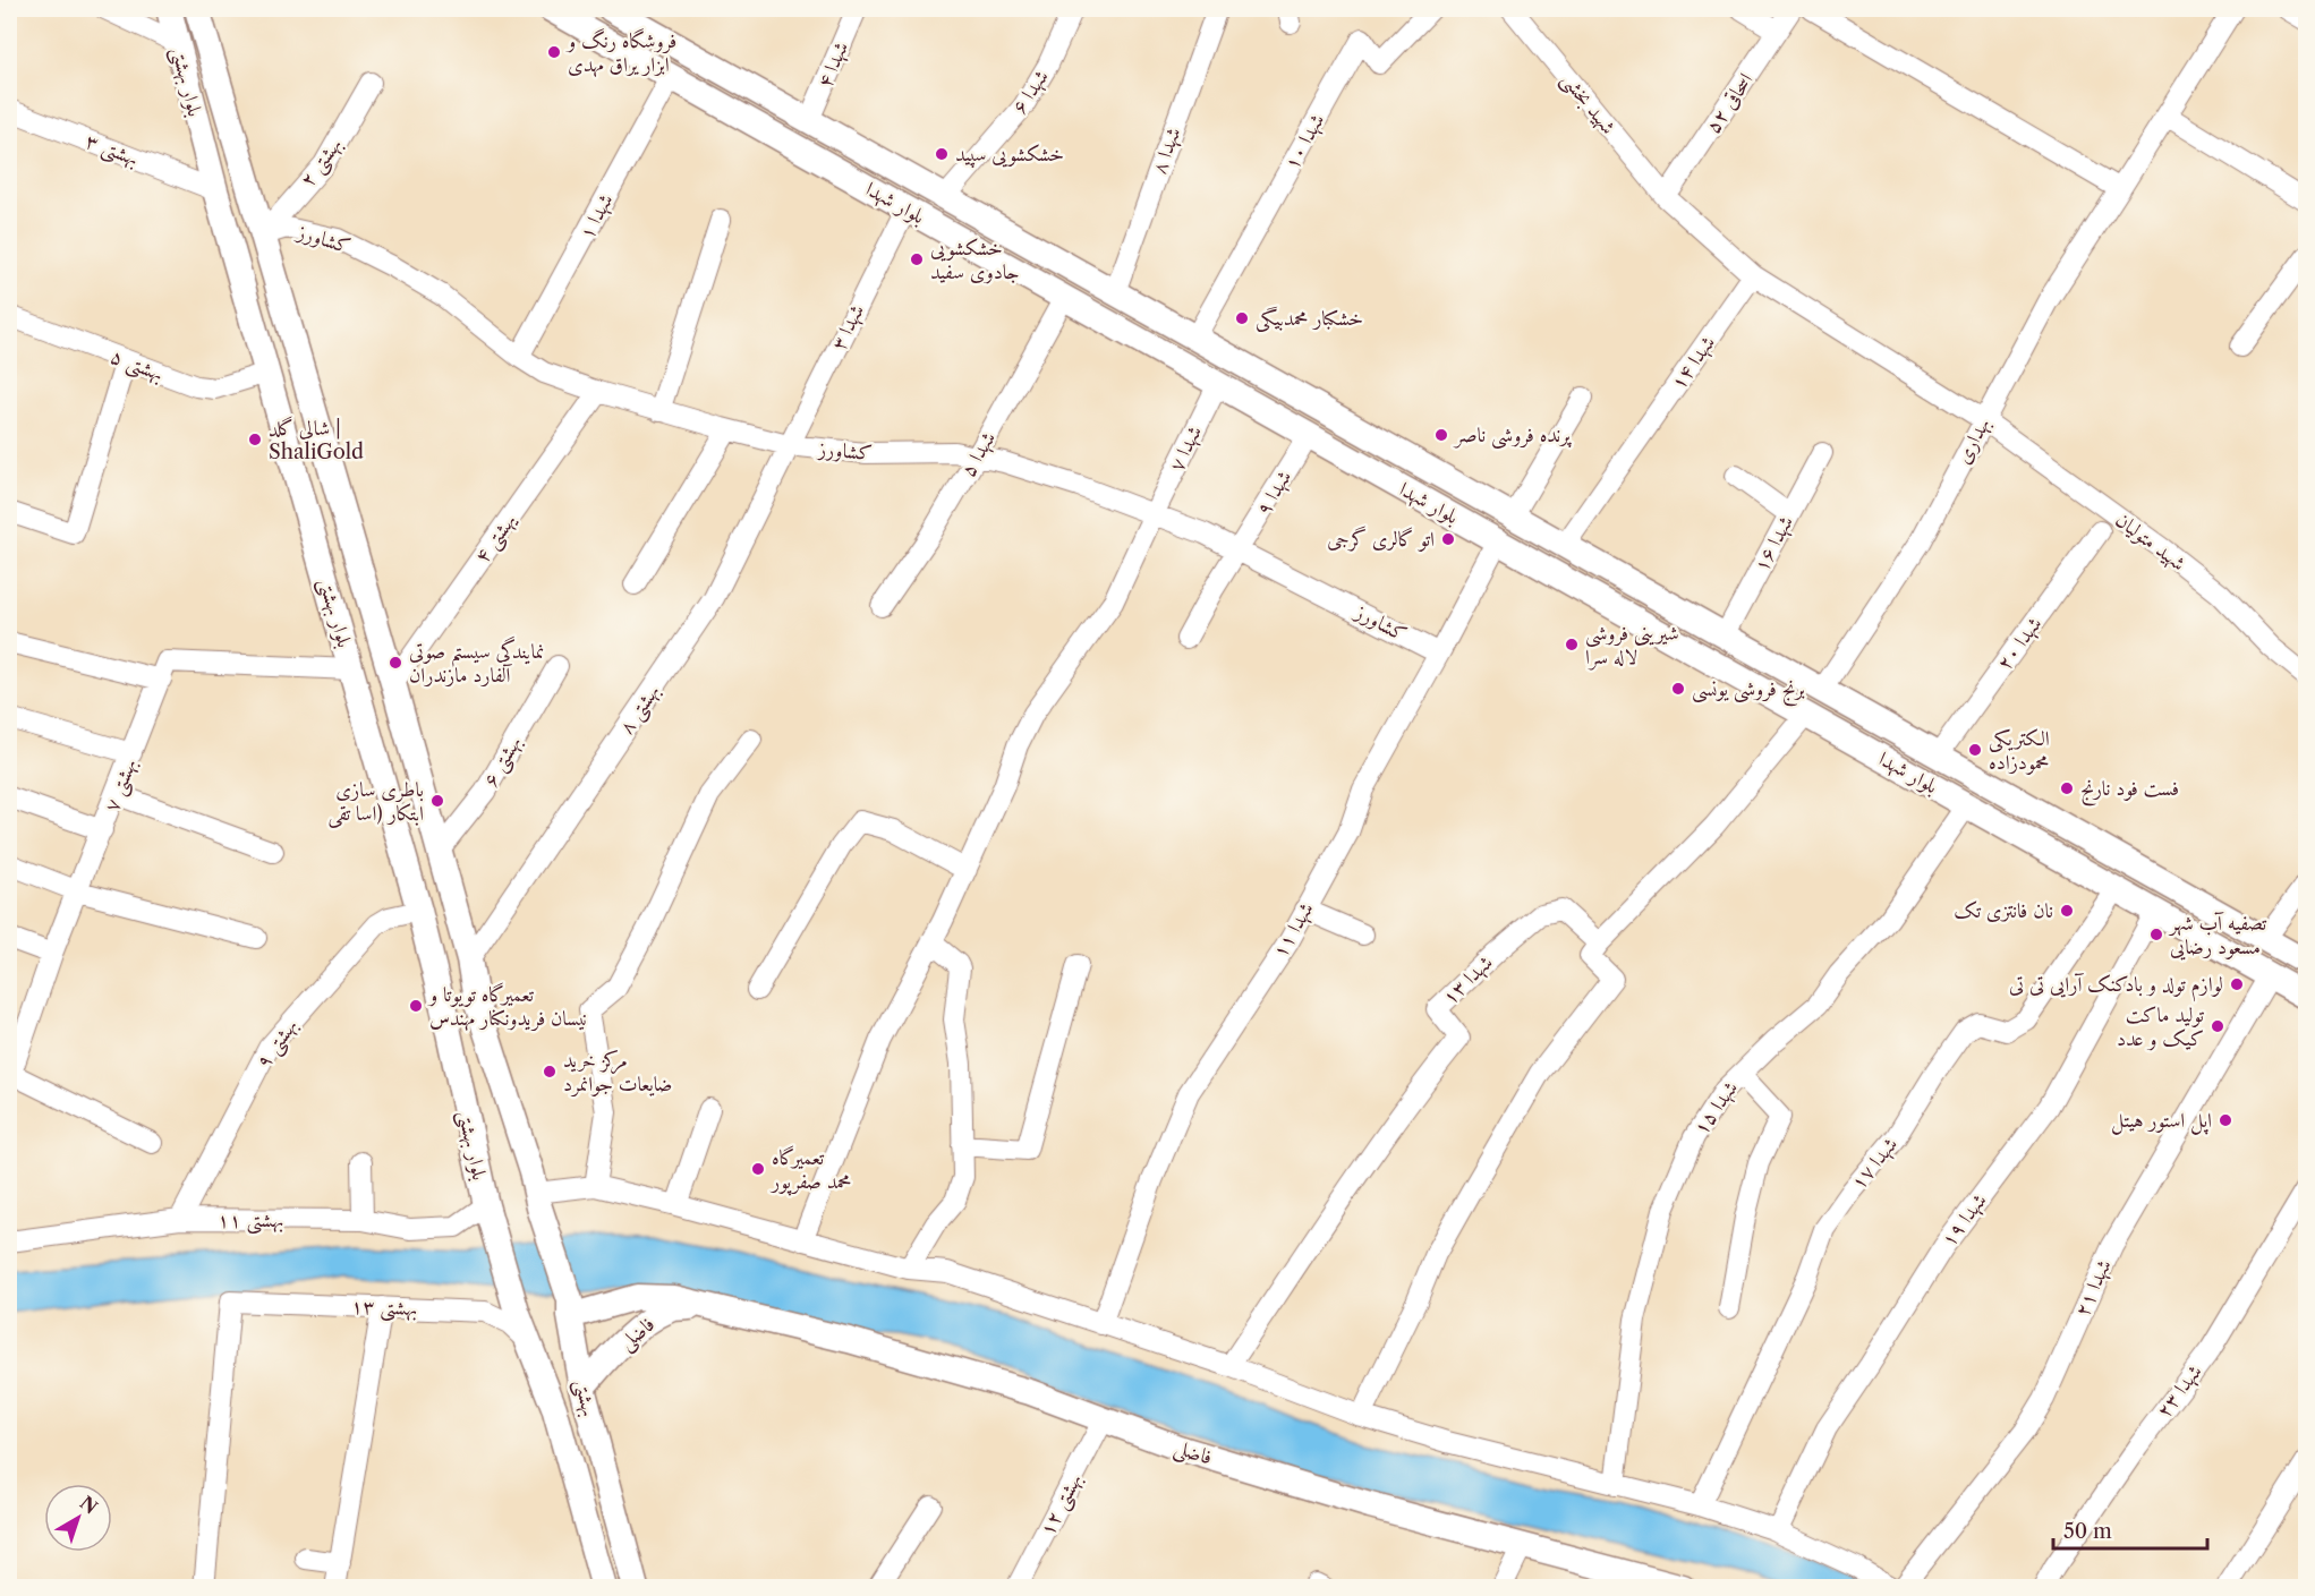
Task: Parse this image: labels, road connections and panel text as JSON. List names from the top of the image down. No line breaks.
{"streets":{"main road":["بلوار بهشتی","بلوار شهدا","فاضلی","بهشتی"],"street":["شهدا ۴","شهدا ۶","شهید بخشی","اسحاقی ۵۲","شهدا ۱۰","بهشتی ۳","شهدا ۸","بهشتی ۲","شهدا ۱","کشاورز","شهدا ۳","شهدا ۱۴","بهشتی ۵","بهداری","شهدا ۷","شهدا ۵","شهدا ۹","یهشتی ۴","شهید متولیان","شهدا ۱۶","شهدا ۲۰","بهشتی ۸","بهشتی ۶","بهشتی ۷","شهدا ۱۱","شهدا ۱۳","بهشتی ۹","شهدا ۱۵","شهدا ۱۷","بهشتی ۱۱","شهدا ۱۹","شهدا ۲۱","بهشتی ۱۳","شهدا ۲۳","بهشتی ۱۲"]},"crossings":[["شهدا ۴","بلوار شهدا"],["بلوار بهشتی","بهشتی ۳"],["بلوار بهشتی","بهشتی ۲"],["بلوار بهشتی","کشاورز"],["بلوار بهشتی","بهشتی ۵"],["بلوار بهشتی","یهشتی ۴"],["بلوار بهشتی","بهشتی ۸"],["بلوار بهشتی","بهشتی ۶"],["بلوار بهشتی","بهشتی ۷"],["بلوار بهشتی","بهشتی ۹"],["بلوار بهشتی","بهشتی ۱۱"],["بلوار بهشتی","بهشتی"],["شهدا ۶","بلوار شهدا"],["شهید بخشی","اسحاقی ۵۲"],["شهدا ۱۰","بلوار شهدا"],["شهدا ۸","بلوار شهدا"],["بهشتی ۲","کشاورز"],["بلوار شهدا","شهدا ۱"],["بلوار شهدا","شهدا ۳"],["بلوار شهدا","شهدا ۱۴"],["بلوار شهدا","بهداری"],["بلوار شهدا","شهدا ۷"],["بلوار شهدا","شهدا ۵"],["بلوار شهدا","شهدا ۹"],["بلوار شهدا","شهدا ۱۶"],["بلوار شهدا","شهدا ۲۰"],["بلوار شهدا","شهدا ۱۱"],["بلوار شهدا","شهدا ۱۵"],["بلوار شهدا","شهدا ۱۷"],["بلوار شهدا","شهدا ۱۹"],["بلوار شهدا","شهدا ۲۱"],["شهدا ۱","کشاورز"],["کشاورز","شهدا ۳"],["کشاورز","شهدا ۷"],["کشاورز","شهدا ۵"],["کشاورز","شهدا ۹"],["کشاورز","یهشتی ۴"],["کشاورز","بهشتی ۸"],["کشاورز","شهدا ۱۱"],["شهدا ۳","بهشتی ۸"],["شهدا ۱۴","شهید متولیان"],["بهداری","شهید متولیان"],["بهشتی ۹","بهشتی ۱۱"],["فاضلی","بهشتی"],["فاضلی","بهشتی ۱۲"]],"places":["فروشگاه رنگ و ابزار یراق مهدی","خشکشویی سپید","خشکشویی جادوی سفید","خشکبار محمدبیگی","پرنده فروشی ناصر","شالی گلد | ShaliGold","اتو گالری گرجی","شیرینی فروشی لاله سرا","نمایندگی سیستم صوتی آلفارد مازندران","برنج فروشی یونسی","الکتریکی محمودزاده","فست فود نارنج","باطری سازی ابتکار (اسا تقی","نان فانتزی تک","تصفیه آب شهر مسعود رضایی","لوازم تولد و بادکنک آرایی تی تی","تعمیرگاه تویوتا و نیسان فریدونکنار مهندس","تولید ماکت کیک و عدد","مرکز خرید ضایعات جوانمرد","اپل استور هیتل","تعمیرگاه محمد صفرپور"],"scale_bar":"50 m","north":"top right"}
